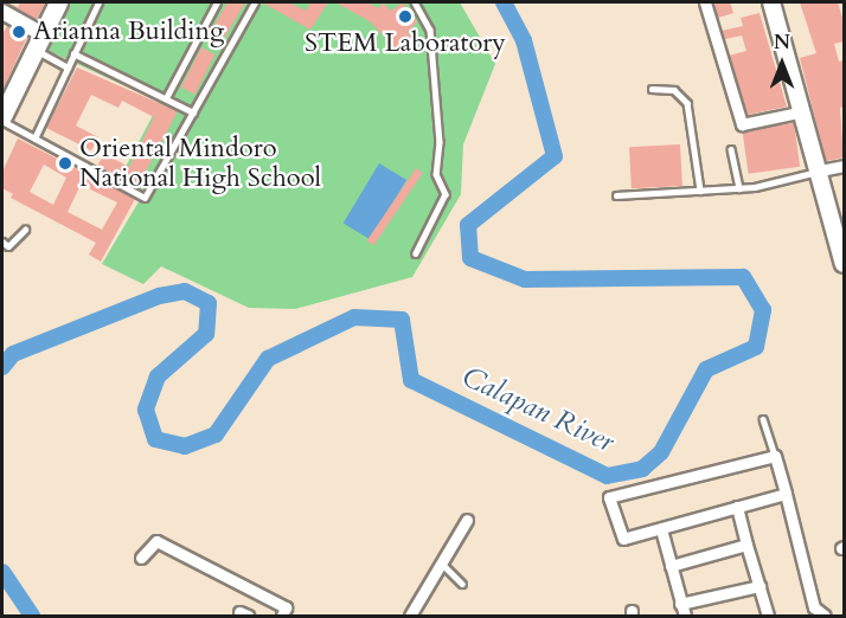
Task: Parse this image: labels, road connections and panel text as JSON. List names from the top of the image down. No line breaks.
{"water":["Calapan River"],"places":["STEM Laboratory","Arianna Building","Oriental Mindoro National High School"],"north":"top"}
